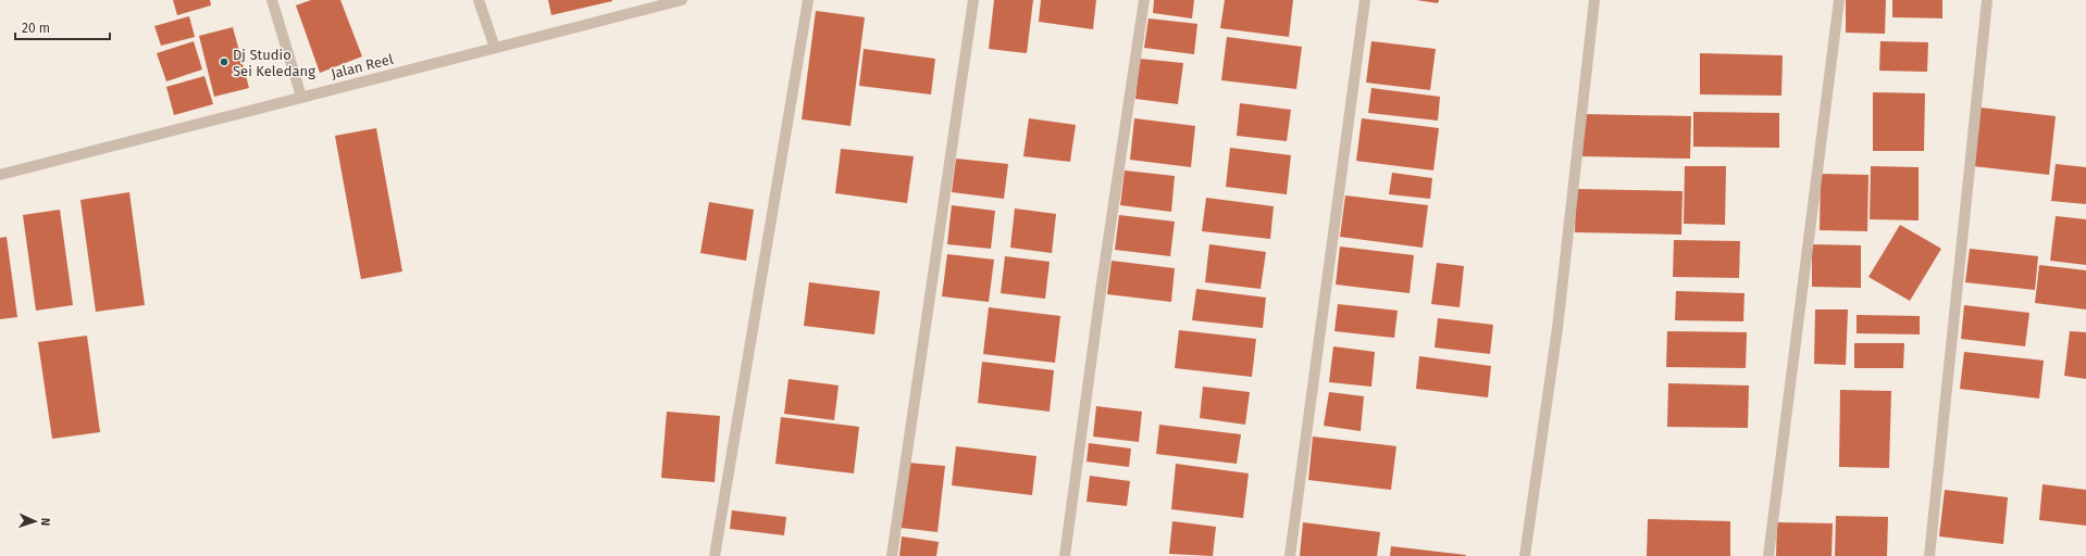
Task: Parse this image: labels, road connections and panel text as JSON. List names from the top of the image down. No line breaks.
{"streets":{"street":["Jalan Reel"]},"places":["Dj Studio Sei Keledang"],"scale_bar":"20 m","north":"right"}
